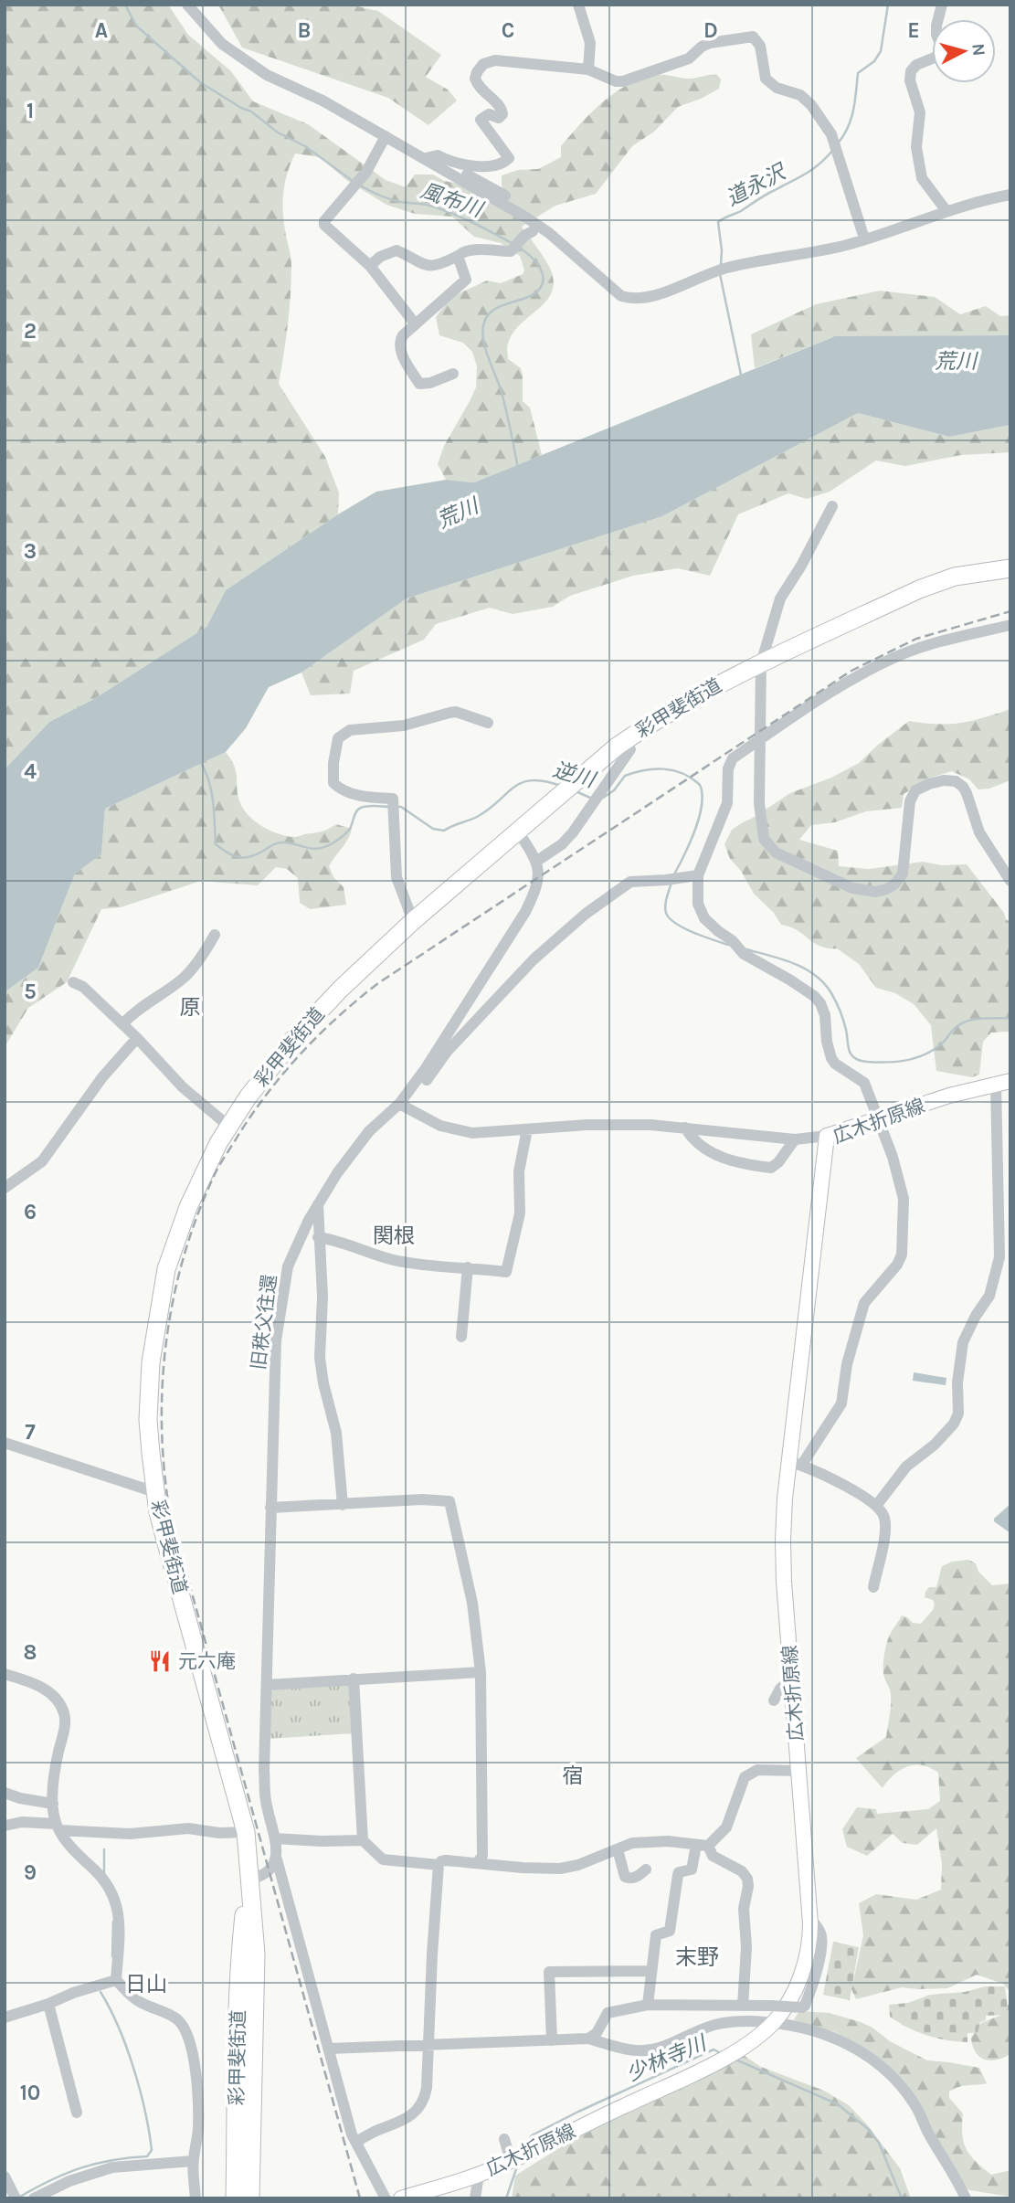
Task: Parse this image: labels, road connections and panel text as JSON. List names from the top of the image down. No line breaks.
{"streets":{"highway":["彩甲斐街道"],"main road":["広木折原線"],"street":["旧秩父往還"]},"districts":["原","関根","宿","末野","日山"],"water":["道永沢","風布川","荒川","逆川","少林寺川"],"places":{"restaurant":["元六庵"]},"north":"right","grid":{"columns":["A","B","C","D","E"],"rows":["1","2","3","4","5","6","7","8","9","10"]}}
